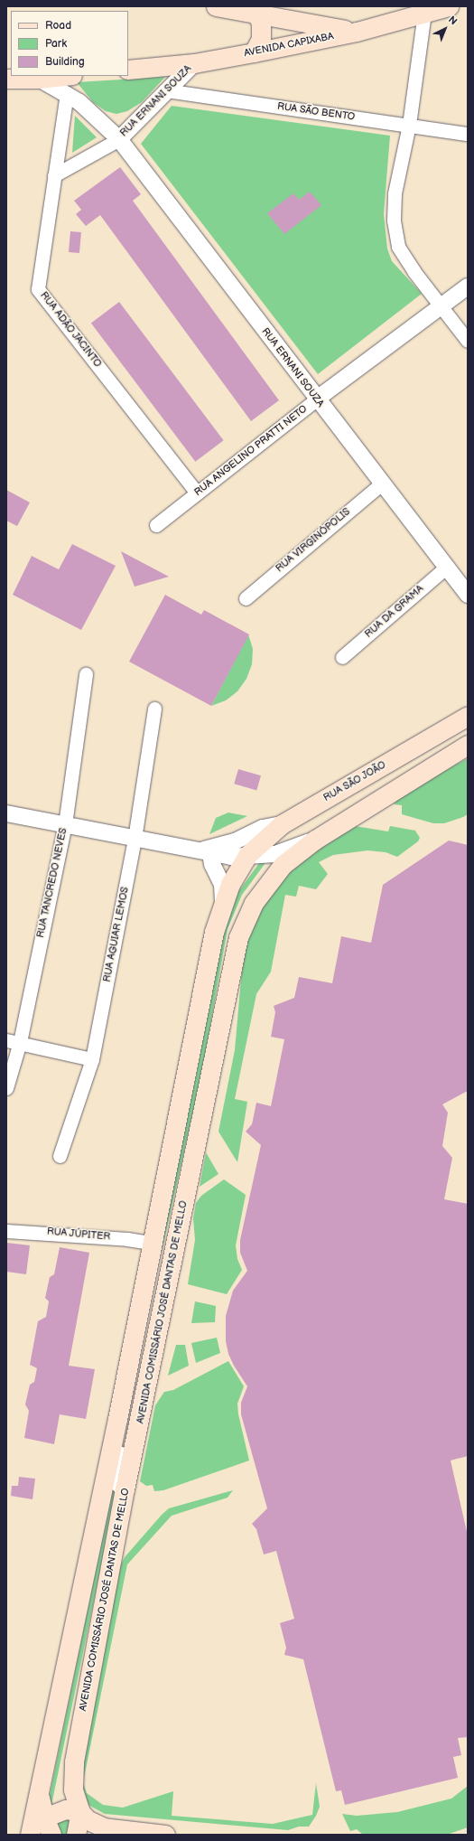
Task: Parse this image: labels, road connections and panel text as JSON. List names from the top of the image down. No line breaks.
{"streets":{"main road":["AVENIDA CAPIXABA","RUA SÃO JOÃO","AVENIDA COMISSÁRIO JOSÉ DANTAS DE MELLO"],"street":["RUA ERNANI SOUZA","RUA SÃO BENTO","RUA ADÃO JACINTO","RUA ANGELINO PRATTI NETO","RUA VIRGINÓPOLIS","RUA DA GRAMA","RUA TANCREDO NEVES","RUA AGUIAR LEMOS","RUA JÚPITER"]},"crossings":[["AVENIDA CAPIXABA","RUA ERNANI SOUZA"],["RUA ERNANI SOUZA","RUA SÃO BENTO"],["RUA ERNANI SOUZA","RUA ADÃO JACINTO"],["RUA ERNANI SOUZA","RUA ANGELINO PRATTI NETO"],["RUA ERNANI SOUZA","RUA VIRGINÓPOLIS"],["RUA ERNANI SOUZA","RUA DA GRAMA"],["RUA ADÃO JACINTO","RUA ANGELINO PRATTI NETO"]],"legend":["Road","Park","Building"],"north":"top right"}
